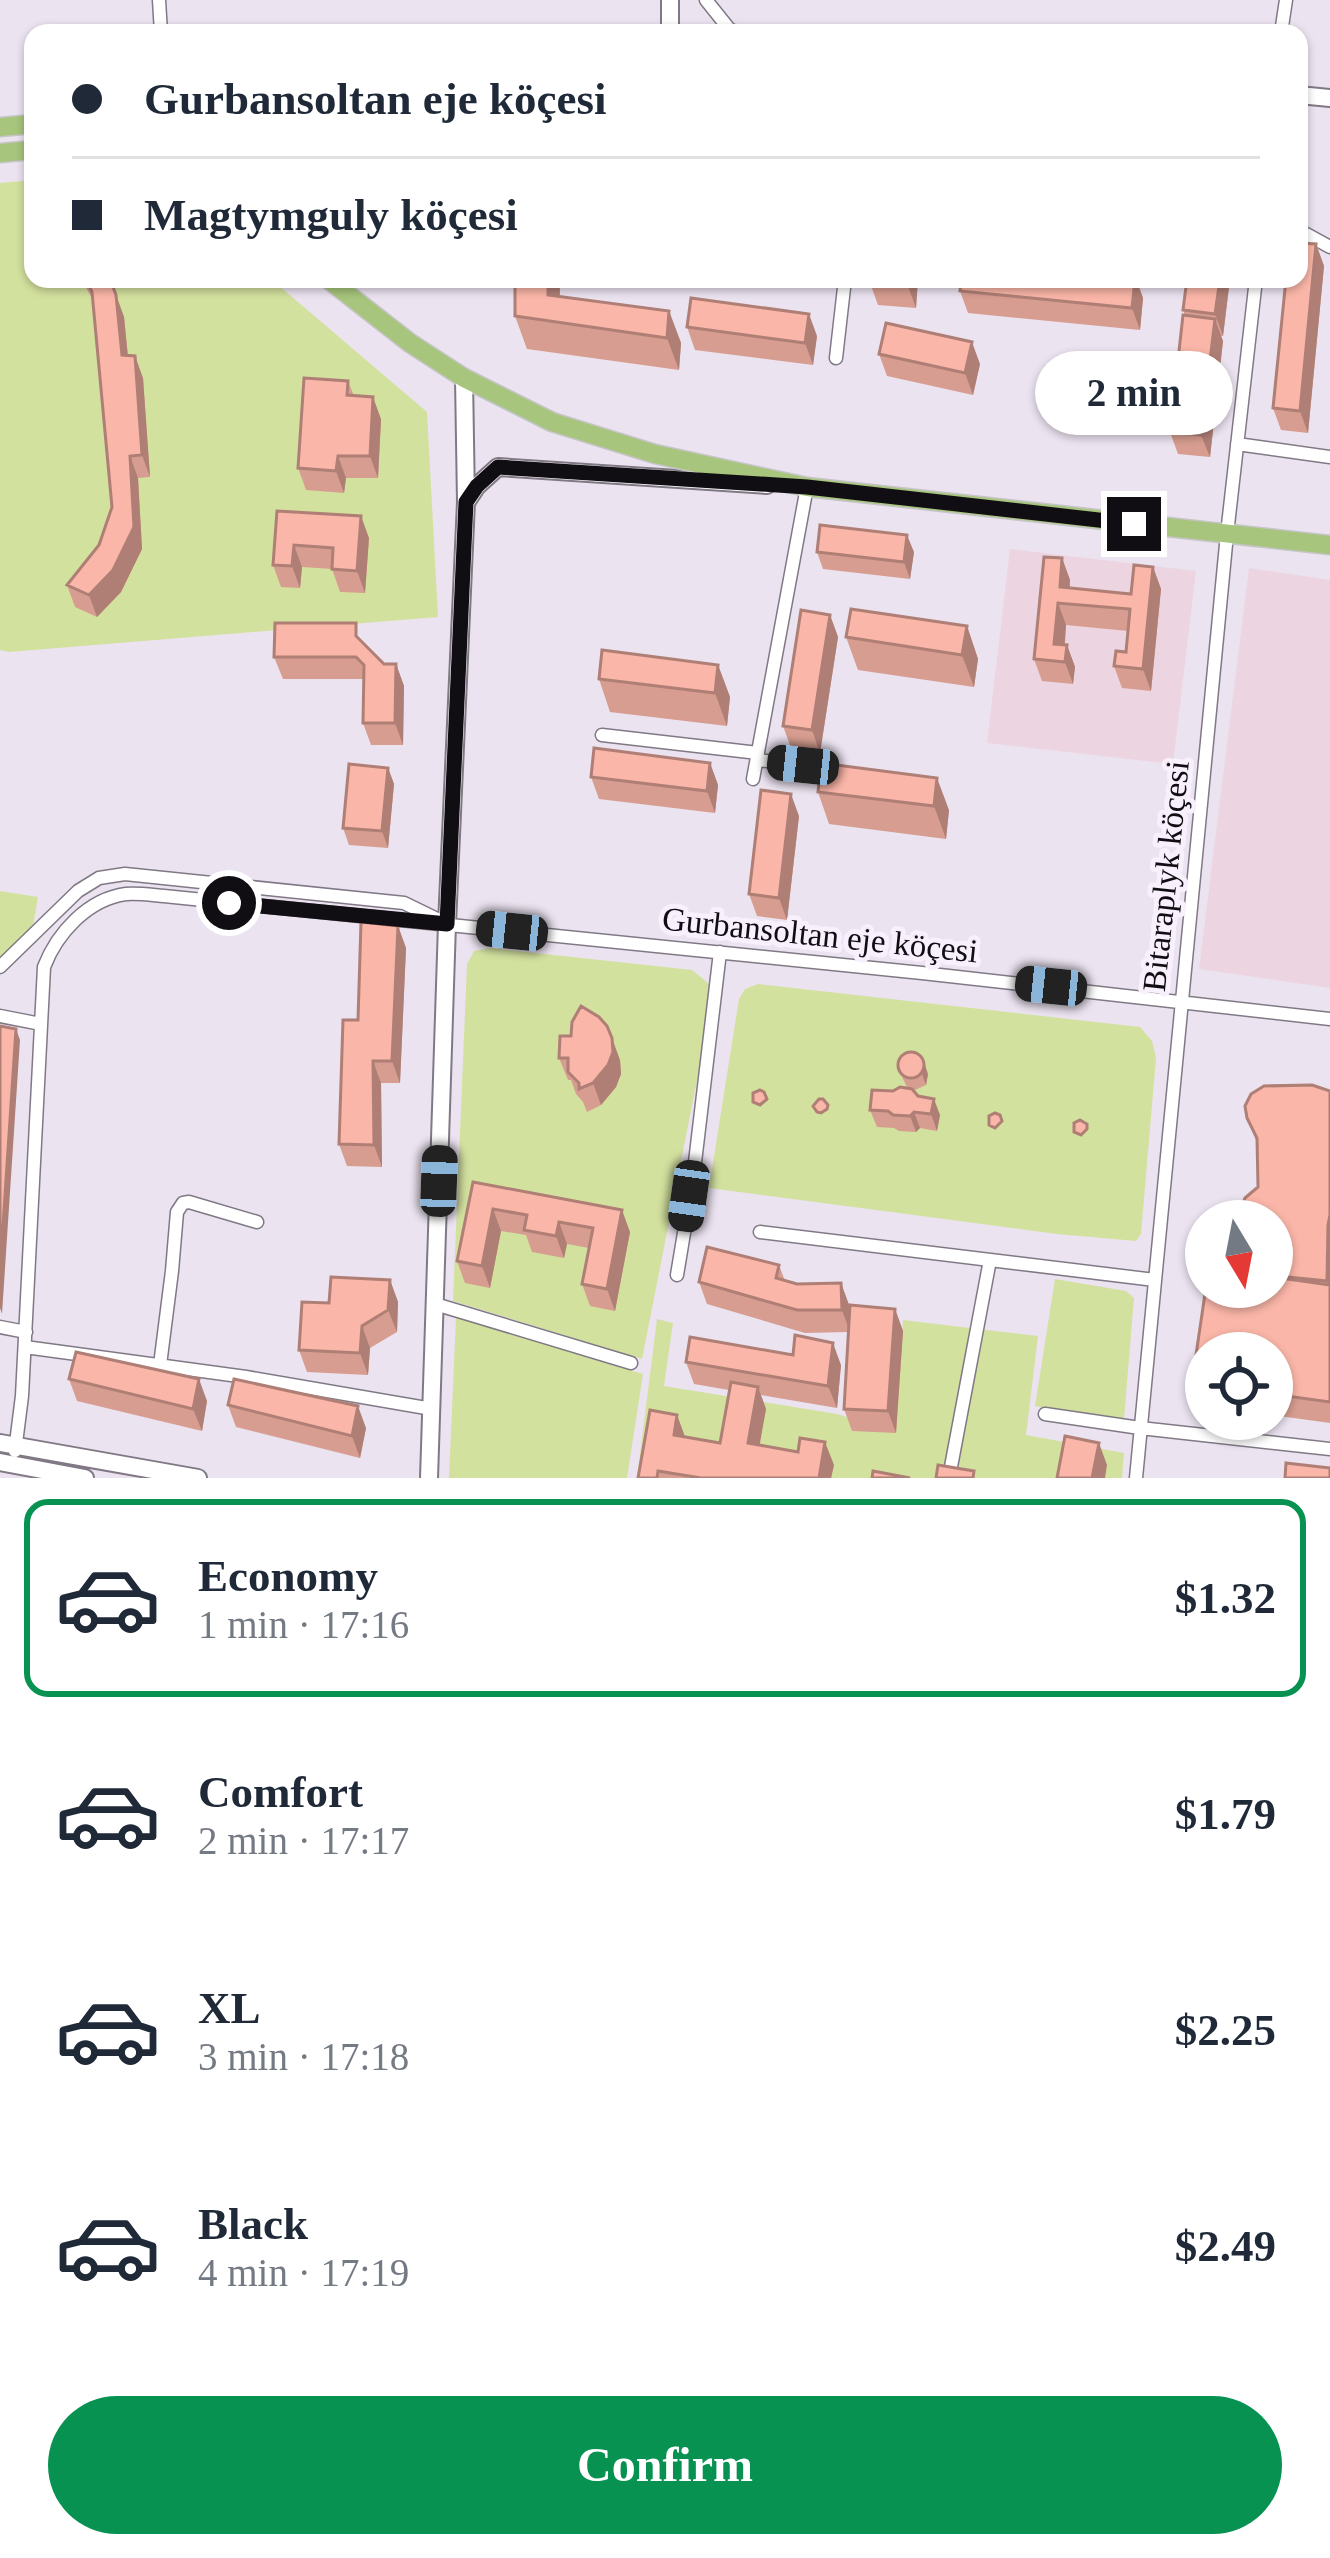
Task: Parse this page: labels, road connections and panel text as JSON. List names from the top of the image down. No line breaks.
{"streets":{"street":["Bitaraplyk köçesi","Gurbansoltan eje köçesi"]},"crossings":[["Bitaraplyk köçesi","Gurbansoltan eje köçesi"]],"north":"bottom","page":{"banner":["Gurbansoltan eje köçesi","Magtymguly köçesi"],"bubble":"2 min","list":[{"name":"Economy","note":"1 min · 17:16","value":"$1.32"},{"name":"Comfort","note":"2 min · 17:17","value":"$1.79"},{"name":"XL","note":"3 min · 17:18","value":"$2.25"},{"name":"Black","note":"4 min · 17:19","value":"$2.49"}],"buttons":"Confirm"}}
